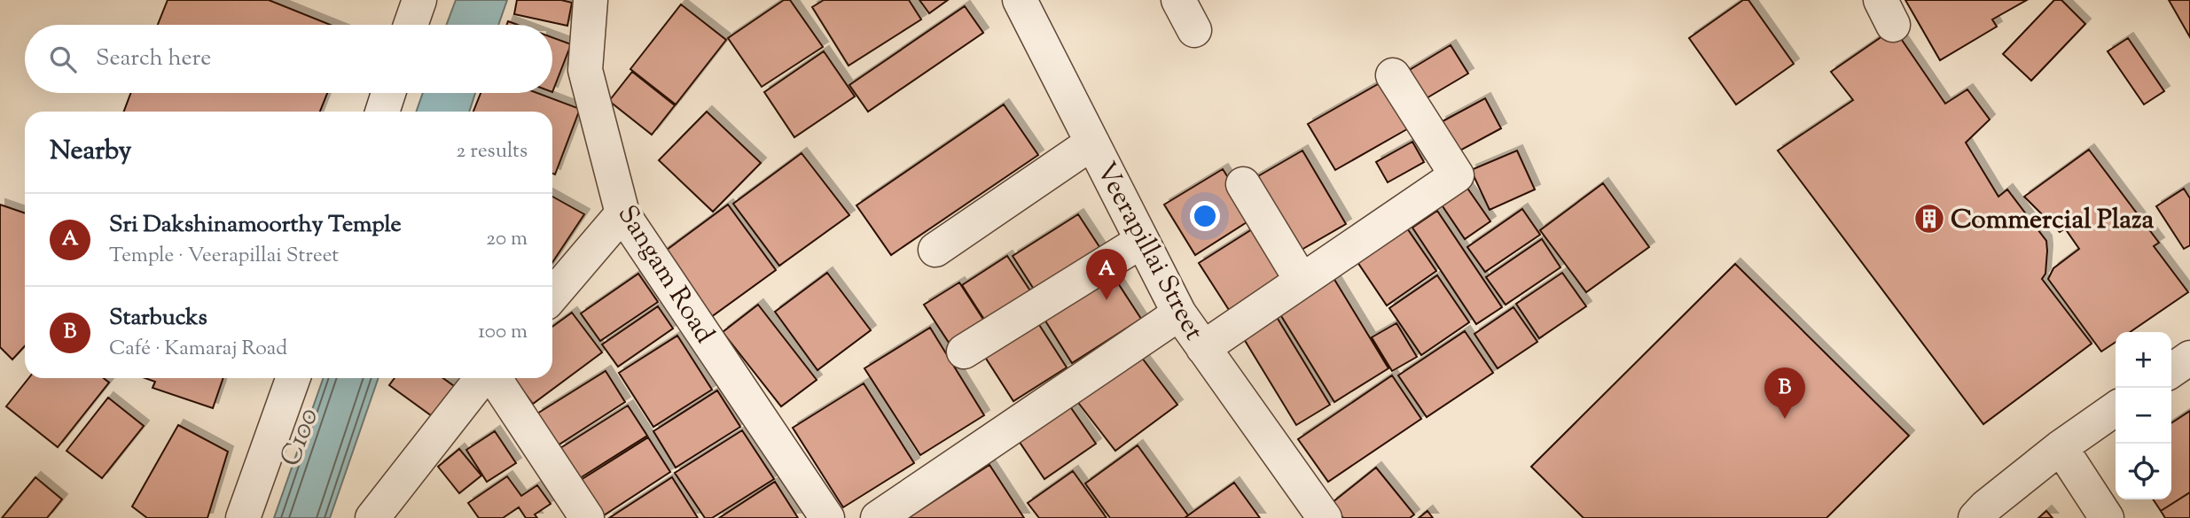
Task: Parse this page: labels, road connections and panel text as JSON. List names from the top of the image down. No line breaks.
{"streets":{"street":["Veerapillai Street","Sangam Road"]},"water":["C100"],"places":{"building":["Commercial Plaza"]},"page":{"search":"Search here","heading":["Nearby","2 results"],"list":[{"mark":"A","name":"Sri Dakshinamoorthy Temple","note":"Temple · Veerapillai Street","value":"20 m"},{"mark":"B","name":"Starbucks","note":"Café · Kamaraj Road","value":"100 m"}],"pins":["A","B"],"map_buttons":["+","−"]}}
